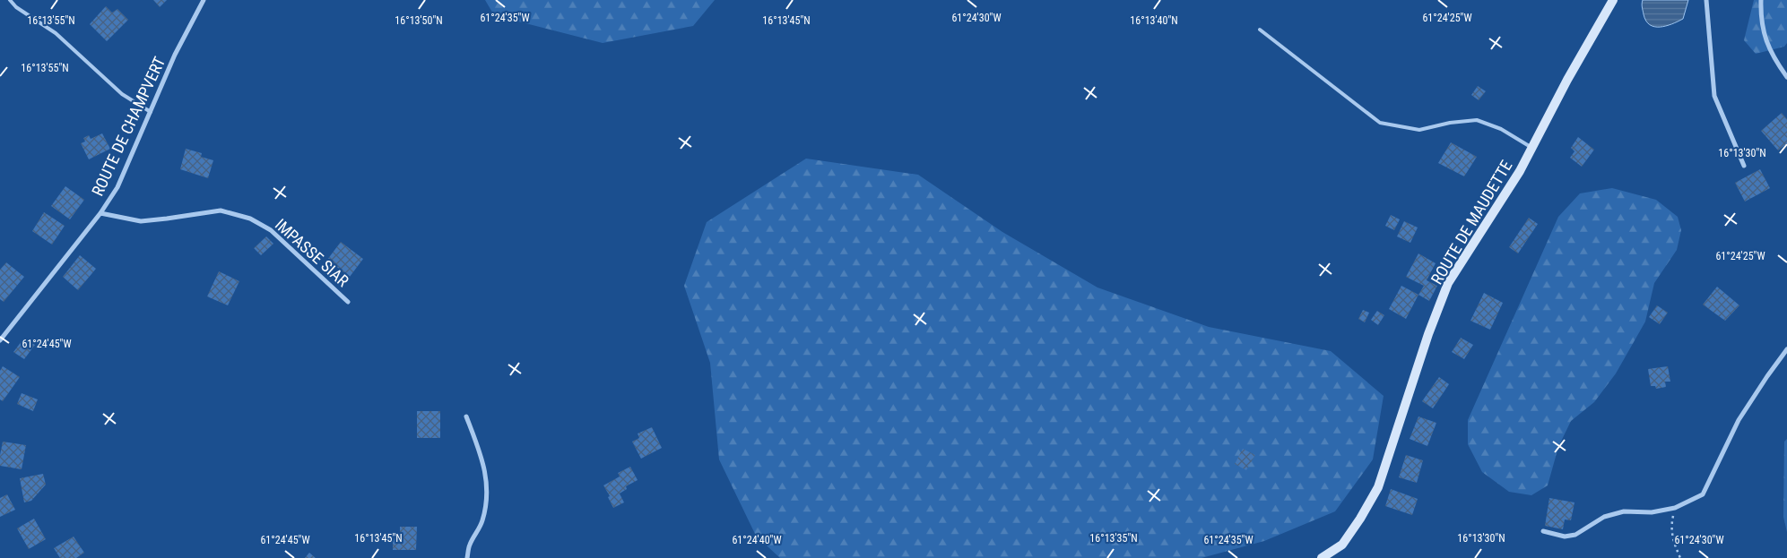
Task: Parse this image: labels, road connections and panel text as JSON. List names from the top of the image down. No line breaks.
{"streets":{"street":["ROUTE DE CHAMPVERT","ROUTE DE MAUDETTE","IMPASSE SIAR"]},"crossings":[["ROUTE DE CHAMPVERT","IMPASSE SIAR"]],"coordinates":["61°24'35\"W","61°24'30\"W","61°24'25\"W","16°13'55\"N","16°13'50\"N","16°13'45\"N","16°13'40\"N","16°13'30\"N","61°24'45\"W","16°13'35\"N","61°24'40\"W"]}
